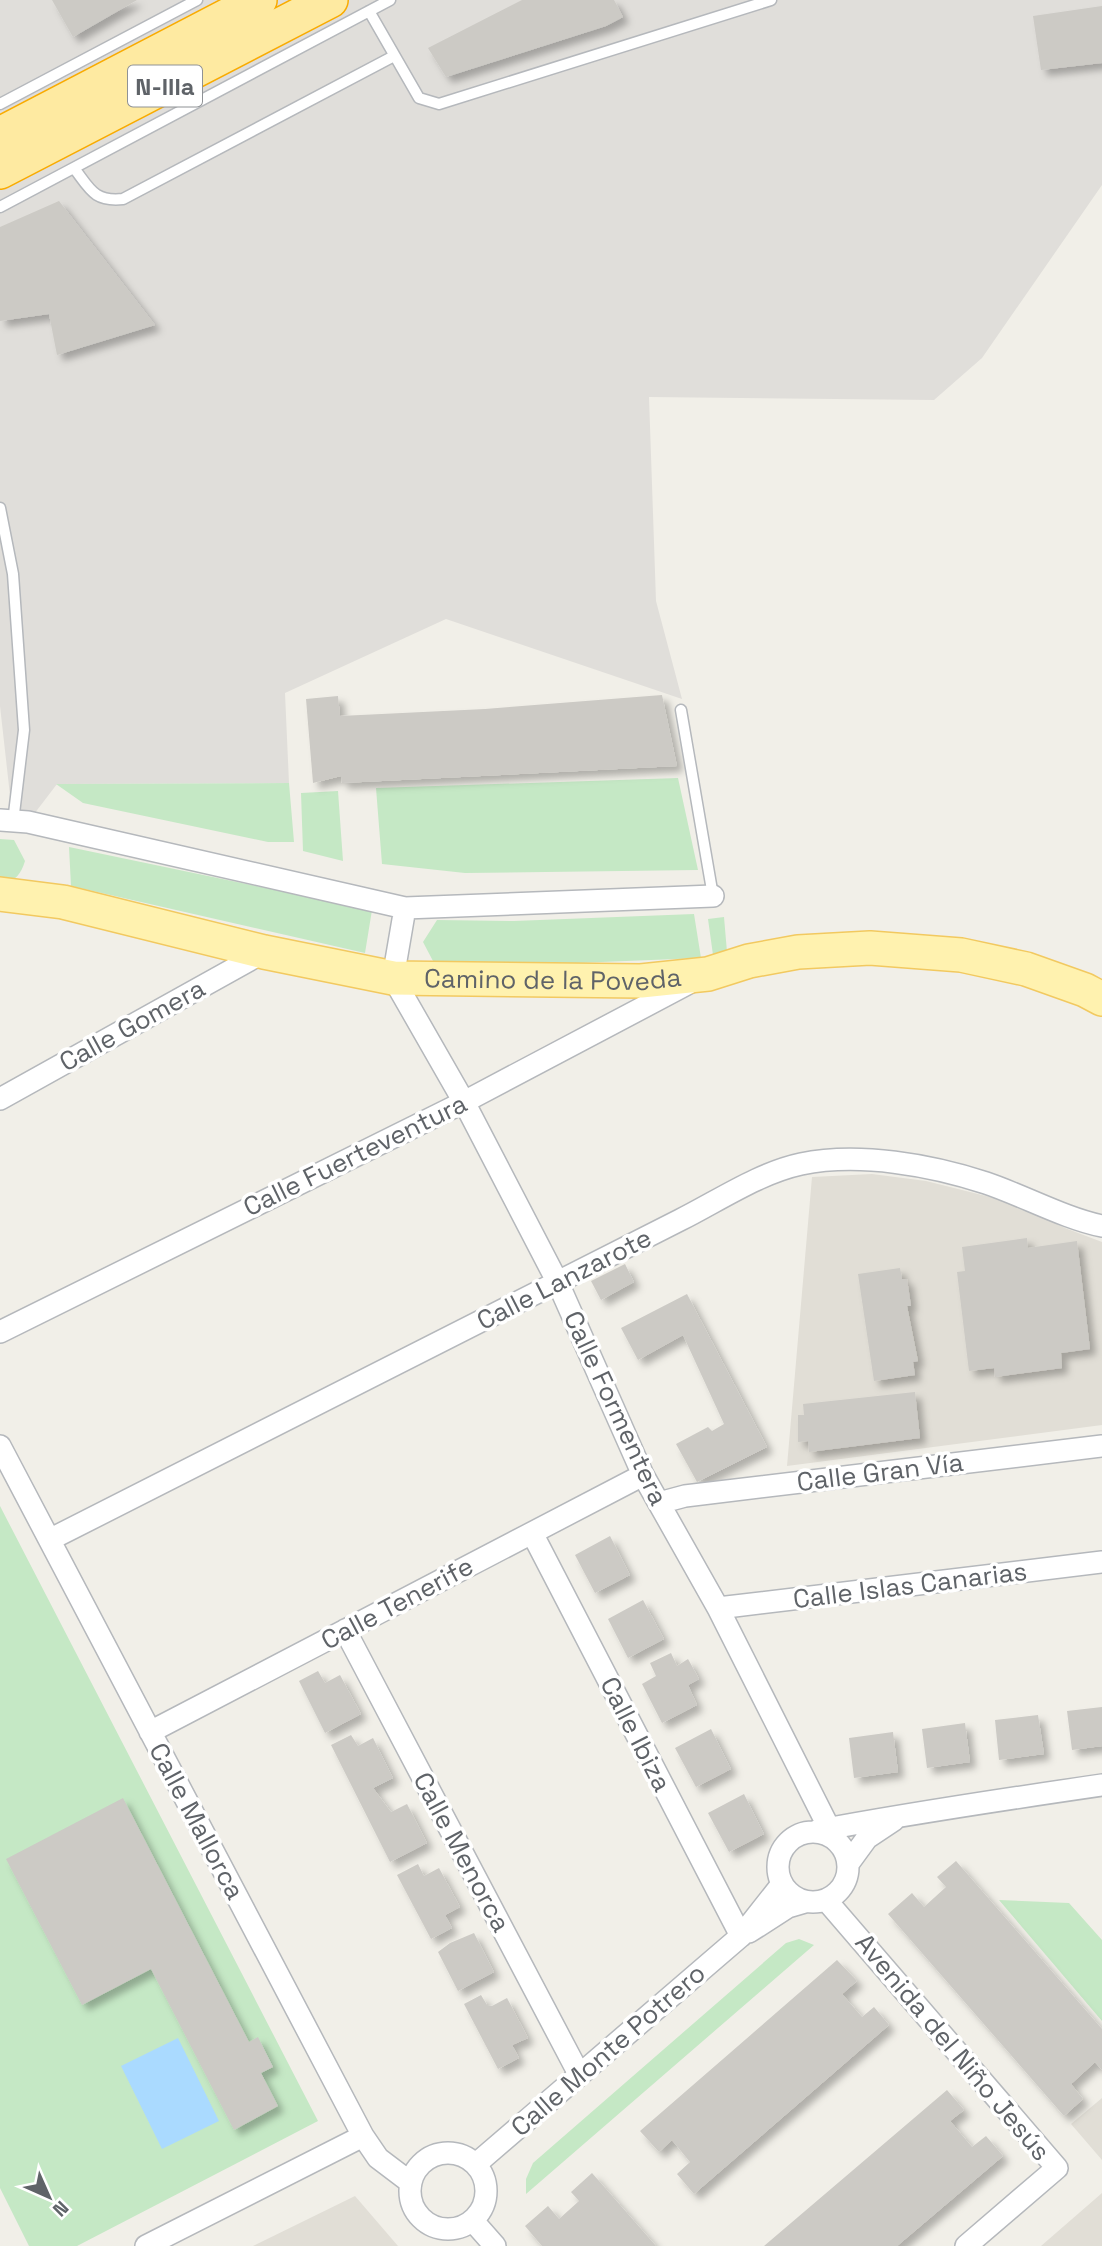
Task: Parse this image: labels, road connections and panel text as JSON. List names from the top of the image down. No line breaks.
{"streets":{"highway":["N-IIIa"],"main road":["Camino de la Poveda"],"street":["Calle Gomera","Calle Fuerteventura","Calle Lanzarote","Calle Formentera","Calle Gran Vía","Calle Islas Canarias","Calle Tenerife","Calle Ibiza","Calle Mallorca","Calle Menorca","Avenida del Niño Jesús","Calle Monte Potrero"]},"crossings":[["Camino de la Poveda","Calle Gomera"],["Camino de la Poveda","Calle Fuerteventura"],["Camino de la Poveda","Calle Formentera"],["Calle Fuerteventura","Calle Formentera"],["Calle Lanzarote","Calle Formentera"],["Calle Lanzarote","Calle Mallorca"],["Calle Formentera","Calle Gran Vía"],["Calle Formentera","Calle Islas Canarias"],["Calle Formentera","Calle Tenerife"],["Calle Formentera","Avenida del Niño Jesús"],["Calle Formentera","Calle Monte Potrero"],["Calle Tenerife","Calle Ibiza"],["Calle Tenerife","Calle Mallorca"],["Calle Tenerife","Calle Menorca"],["Calle Ibiza","Calle Monte Potrero"],["Calle Mallorca","Calle Monte Potrero"],["Calle Menorca","Calle Monte Potrero"],["Avenida del Niño Jesús","Calle Monte Potrero"]],"north":"bottom right"}
